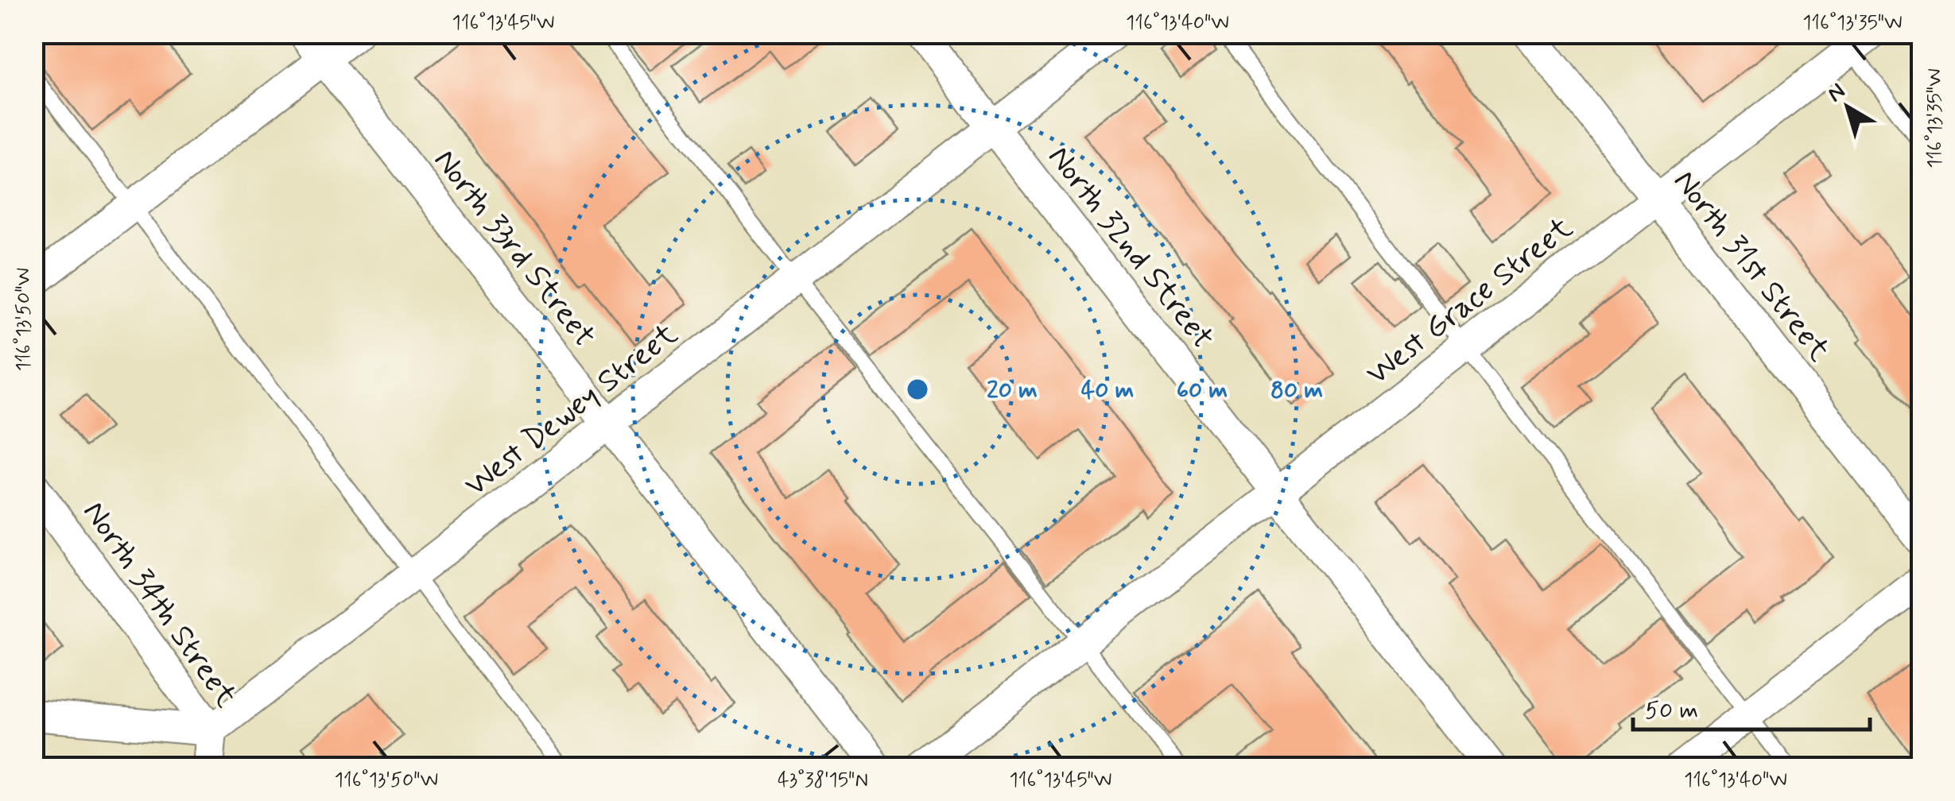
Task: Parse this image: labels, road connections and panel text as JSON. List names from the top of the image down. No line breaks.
{"streets":{"street":["North 32nd Street","North 33rd Street","North 31st Street","West Grace Street","West Dewey Street","North 34th Street"]},"crossings":[["North 32nd Street","West Grace Street"],["North 32nd Street","West Dewey Street"],["North 33rd Street","West Dewey Street"],["North 31st Street","West Grace Street"],["West Dewey Street","North 34th Street"]],"scale_bar":"50 m","north":"top left","coordinates":["116°13'45\"W","116°13'40\"W","116°13'35\"W","116°13'50\"W","43°38'15\"N"],"rings":["20 m","40 m","60 m","80 m"]}
